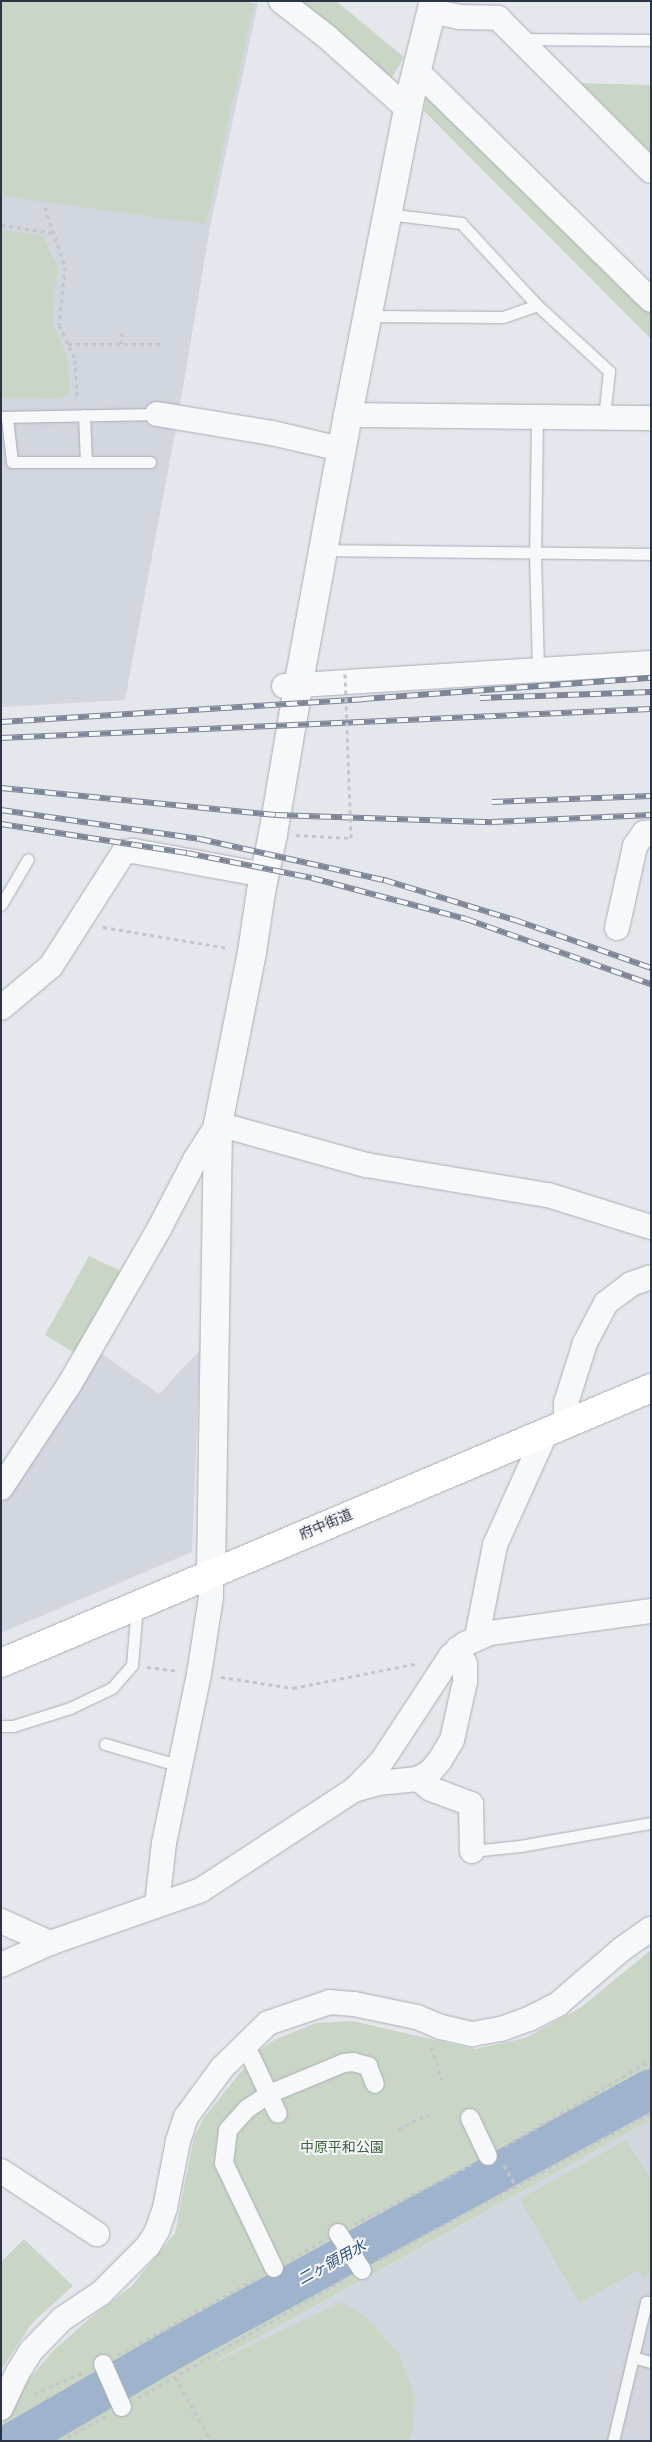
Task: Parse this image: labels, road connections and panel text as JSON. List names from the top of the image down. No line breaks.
{"streets":{"highway":["府中街道"]},"water":["二ヶ領用水"],"parks":["中原平和公園"]}
